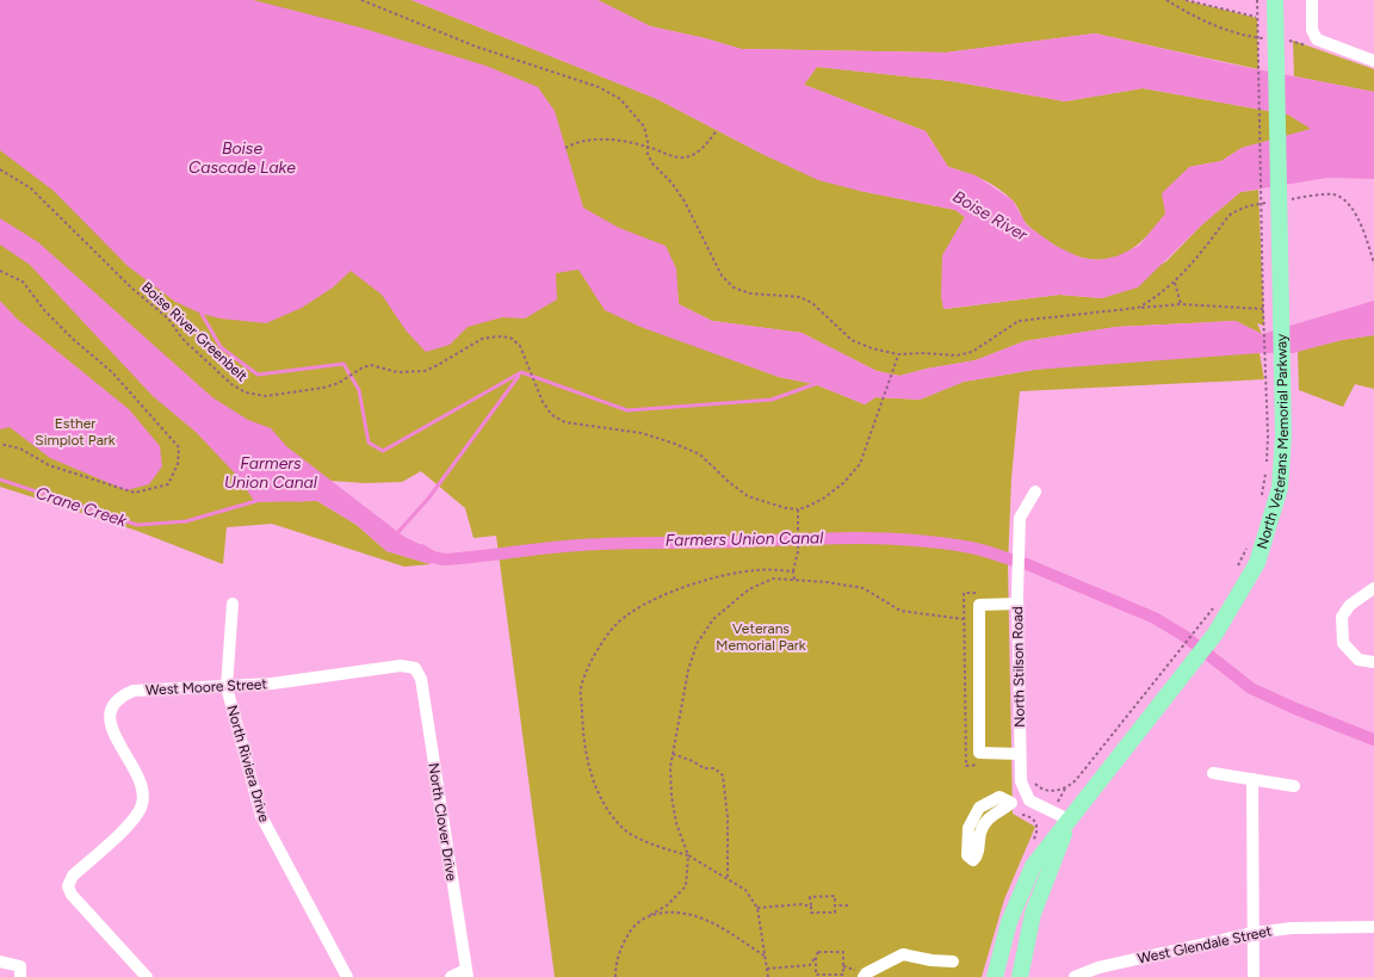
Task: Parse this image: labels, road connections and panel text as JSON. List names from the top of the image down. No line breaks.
{"streets":{"main road":["North Veterans Memorial Parkway"],"street":["North Stilson Road","West Moore Street","North Riviera Drive","North Clover Drive","West Glendale Street"],"path":["Boise River Greenbelt"]},"crossings":[["West Moore Street","North Riviera Drive"],["West Moore Street","North Clover Drive"]],"water":["Boise Cascade Lake","Boise River","Farmers Union Canal","Crane Creek"],"parks":["Esther Simplot Park","Veterans Memorial Park"]}
